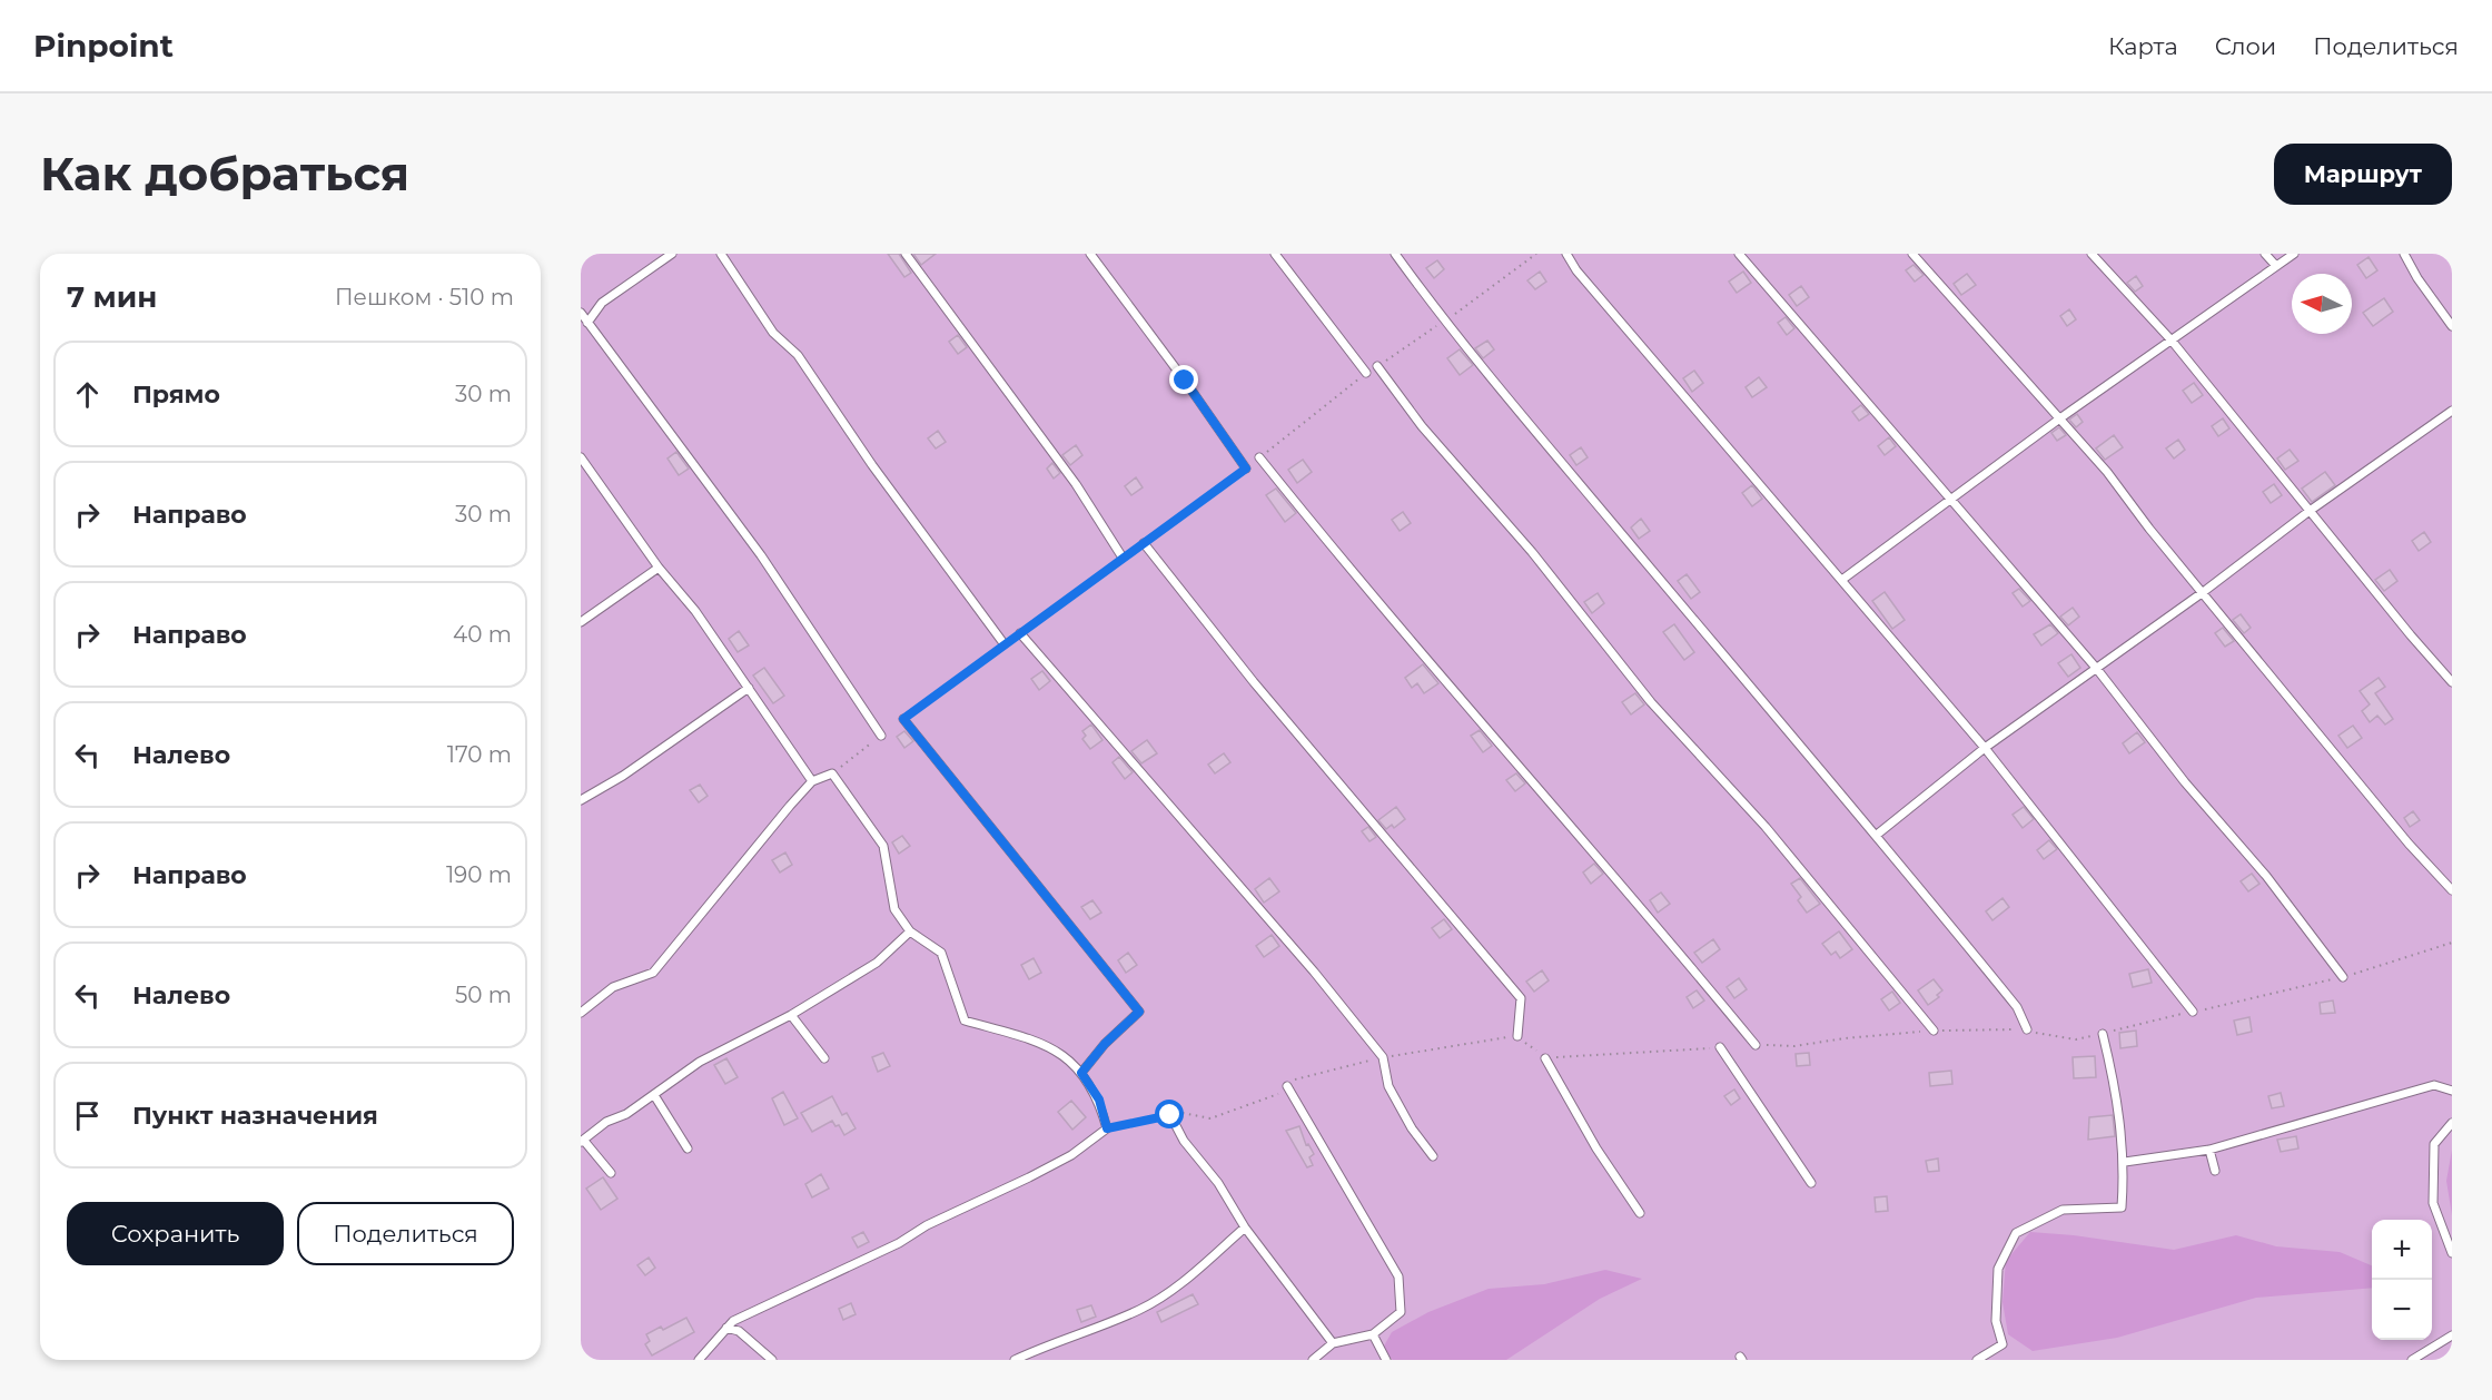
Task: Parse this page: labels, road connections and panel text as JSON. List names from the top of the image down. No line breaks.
{"north":"left","page":{"header":"Pinpoint","nav":["Карта","Слои","Поделиться"],"buttons":["Маршрут",["Сохранить","Поделиться"]],"title":"Как добраться","heading":["7 мин","Пешком · 510 m"],"list":[["Прямо","30 m"],["Направо","30 m"],["Направо","40 m"],["Налево","170 m"],["Направо","190 m"],["Налево","50 m"],"Пункт назначения"],"map_buttons":["+","−"]}}
